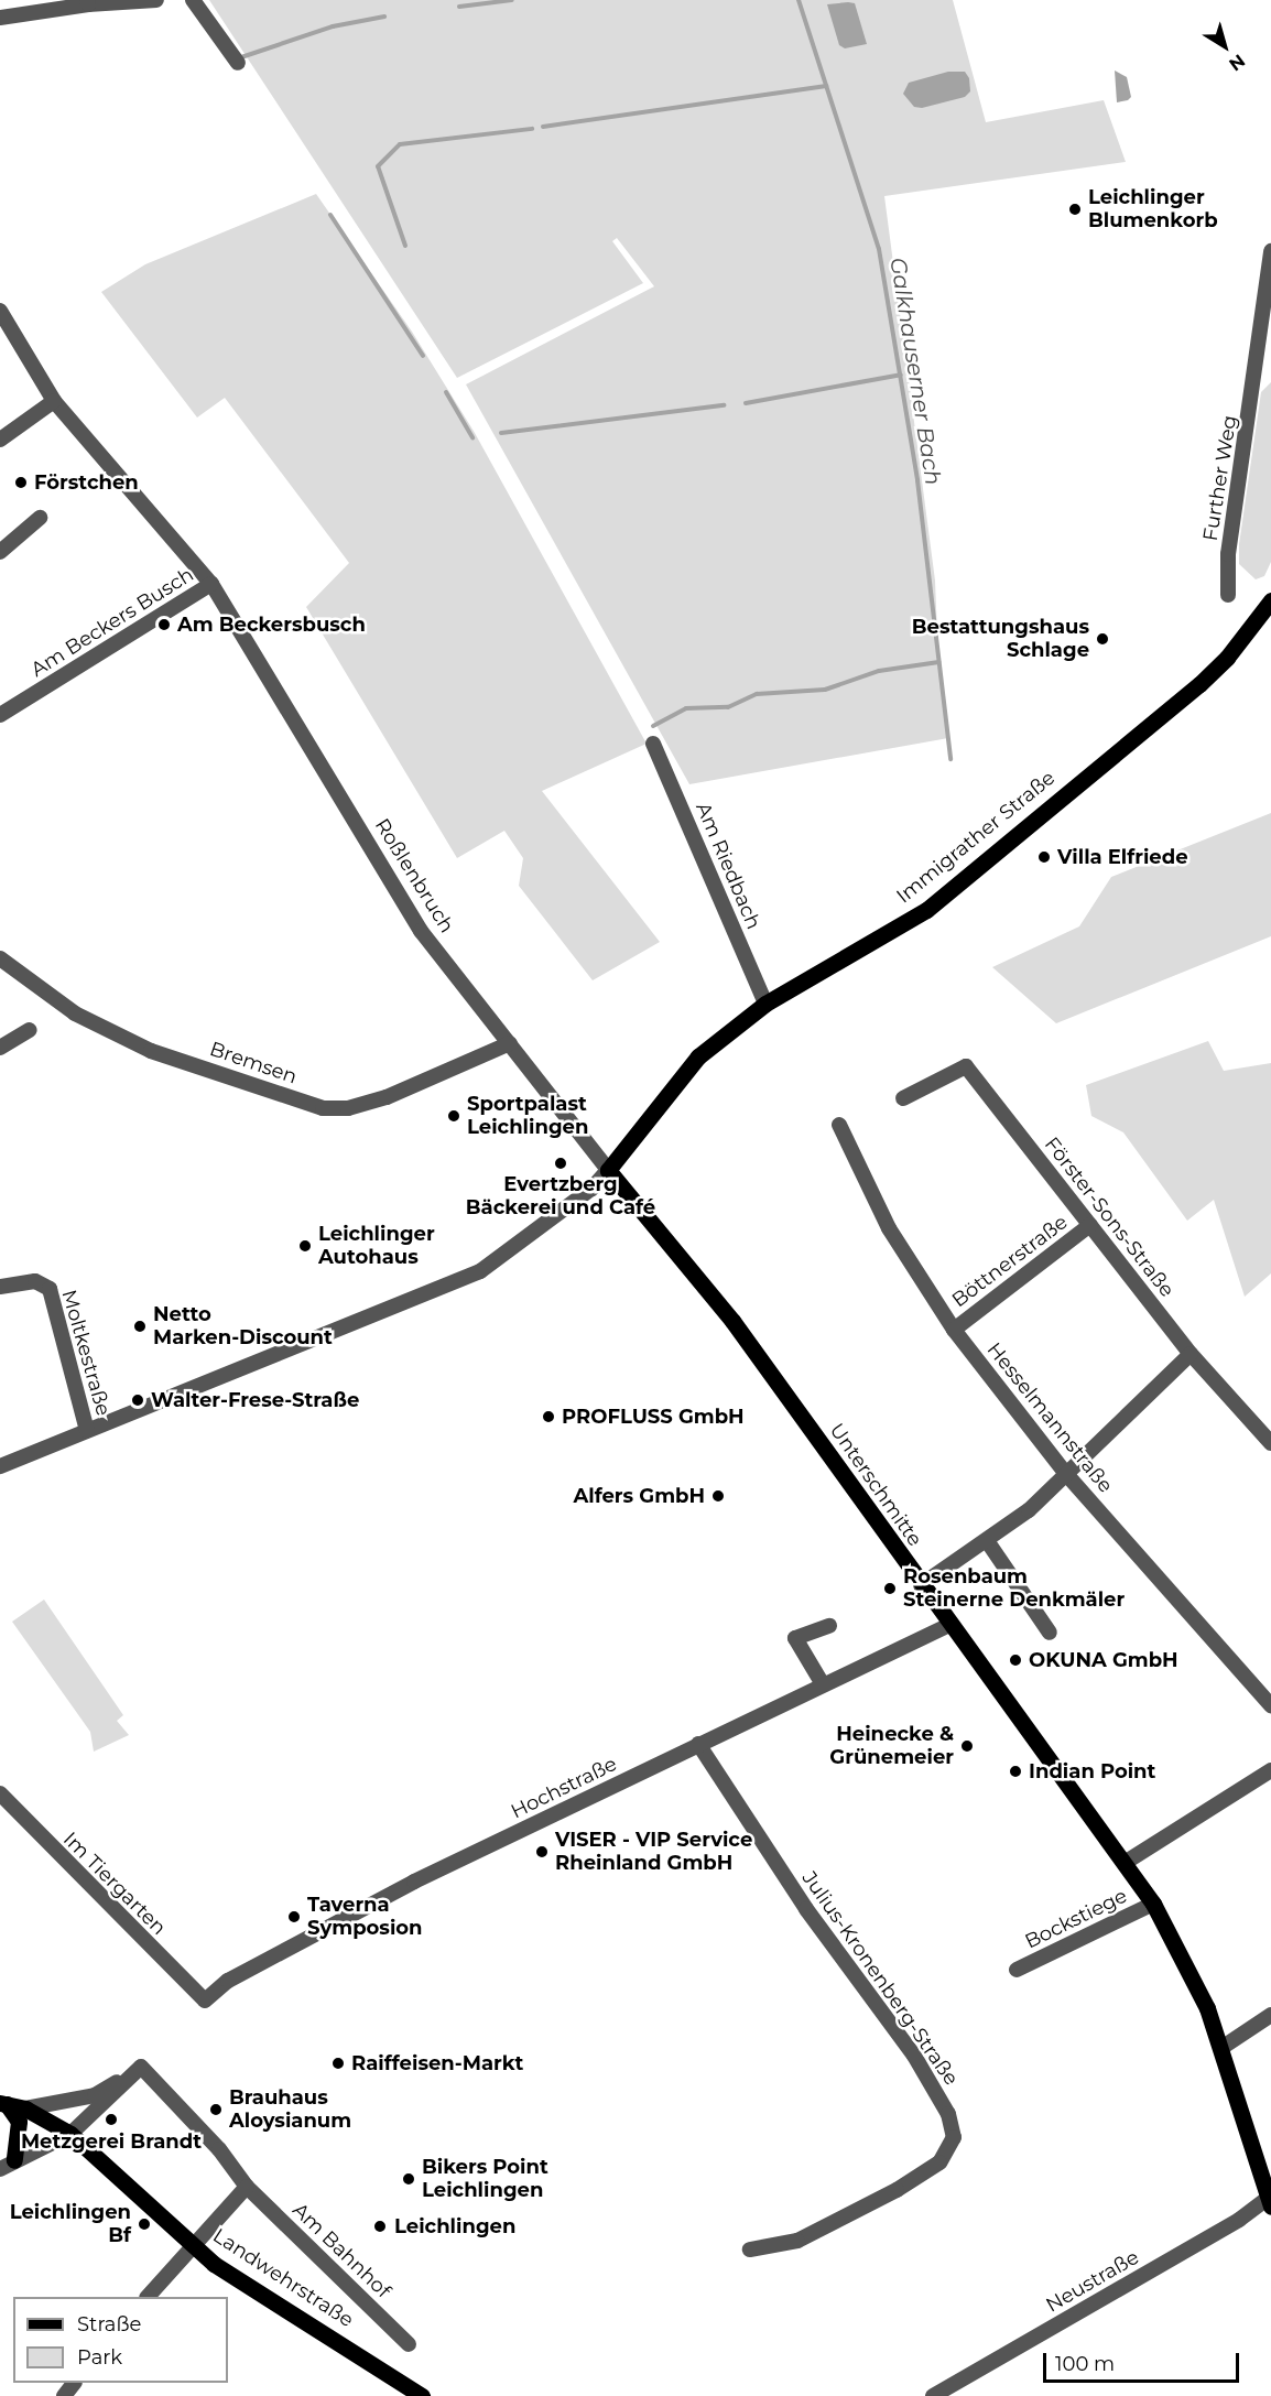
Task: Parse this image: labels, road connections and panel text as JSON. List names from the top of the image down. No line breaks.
{"streets":{"main road":["Immigrather Straße","Unterschmitte","Landwehrstraße"],"street":["Further Weg","Am Beckers Busch","Am Riedbach","Roßlenbruch","Bremsen","Förster-Sons-Straße","Böttnerstraße","Moltkestraße","Hesselmannstraße","Hochstraße","Im Tiergarten","Bockstiege","Julius-Kronenberg-Straße","Am Bahnhof","Neustraße"]},"crossings":[["Am Beckers Busch","Roßlenbruch"],["Immigrather Straße","Am Riedbach"],["Immigrather Straße","Roßlenbruch"],["Immigrather Straße","Moltkestraße"],["Immigrather Straße","Unterschmitte"],["Roßlenbruch","Bremsen"],["Roßlenbruch","Moltkestraße"],["Roßlenbruch","Unterschmitte"],["Förster-Sons-Straße","Böttnerstraße"],["Böttnerstraße","Hesselmannstraße"],["Moltkestraße","Unterschmitte"],["Unterschmitte","Hochstraße"],["Hochstraße","Im Tiergarten"],["Hochstraße","Julius-Kronenberg-Straße"]],"water":["Galkhauserner Bach"],"places":["Leichlinger Blumenkorb","Förstchen","Am Beckersbusch","Bestattungshaus Schlage","Villa Elfriede","Sportpalast Leichlingen","Evertzberg Bäckerei und Café","Leichlinger Autohaus","Netto Marken-Discount","Walter-Frese-Straße","PROFLUSS GmbH","Alfers GmbH","Rosenbaum Steinerne Denkmäler","OKUNA GmbH","Heinecke & Grünemeier","Indian Point","VISER - VIP Service Rheinland GmbH","Taverna Symposion","Raiffeisen-Markt","Brauhaus Aloysianum","Metzgerei Brandt","Bikers Point Leichlingen","Leichlingen Bf","Leichlingen"],"legend":["Straße","Park"],"scale_bar":"100 m","north":"bottom right"}
